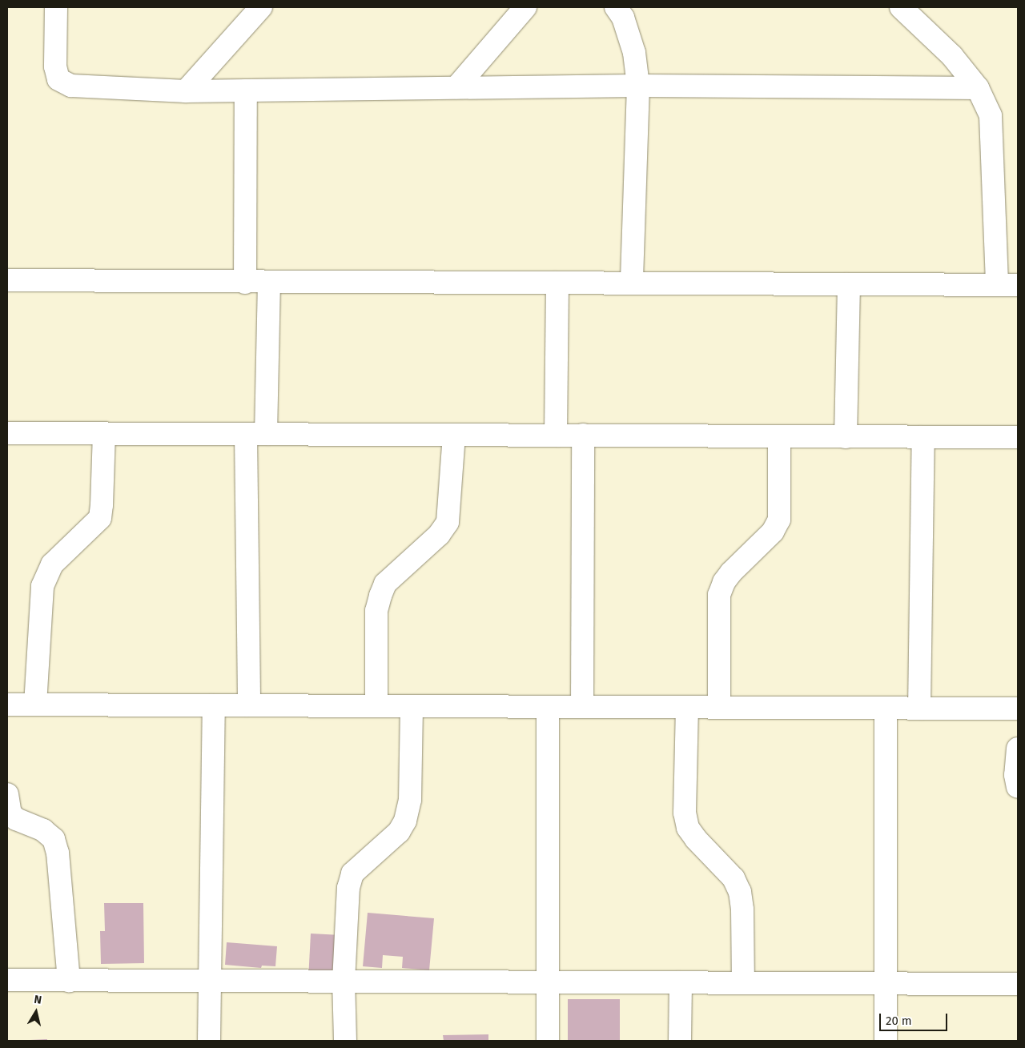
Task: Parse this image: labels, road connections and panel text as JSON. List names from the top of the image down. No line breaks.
{"scale_bar":"20 m","north":"top"}
